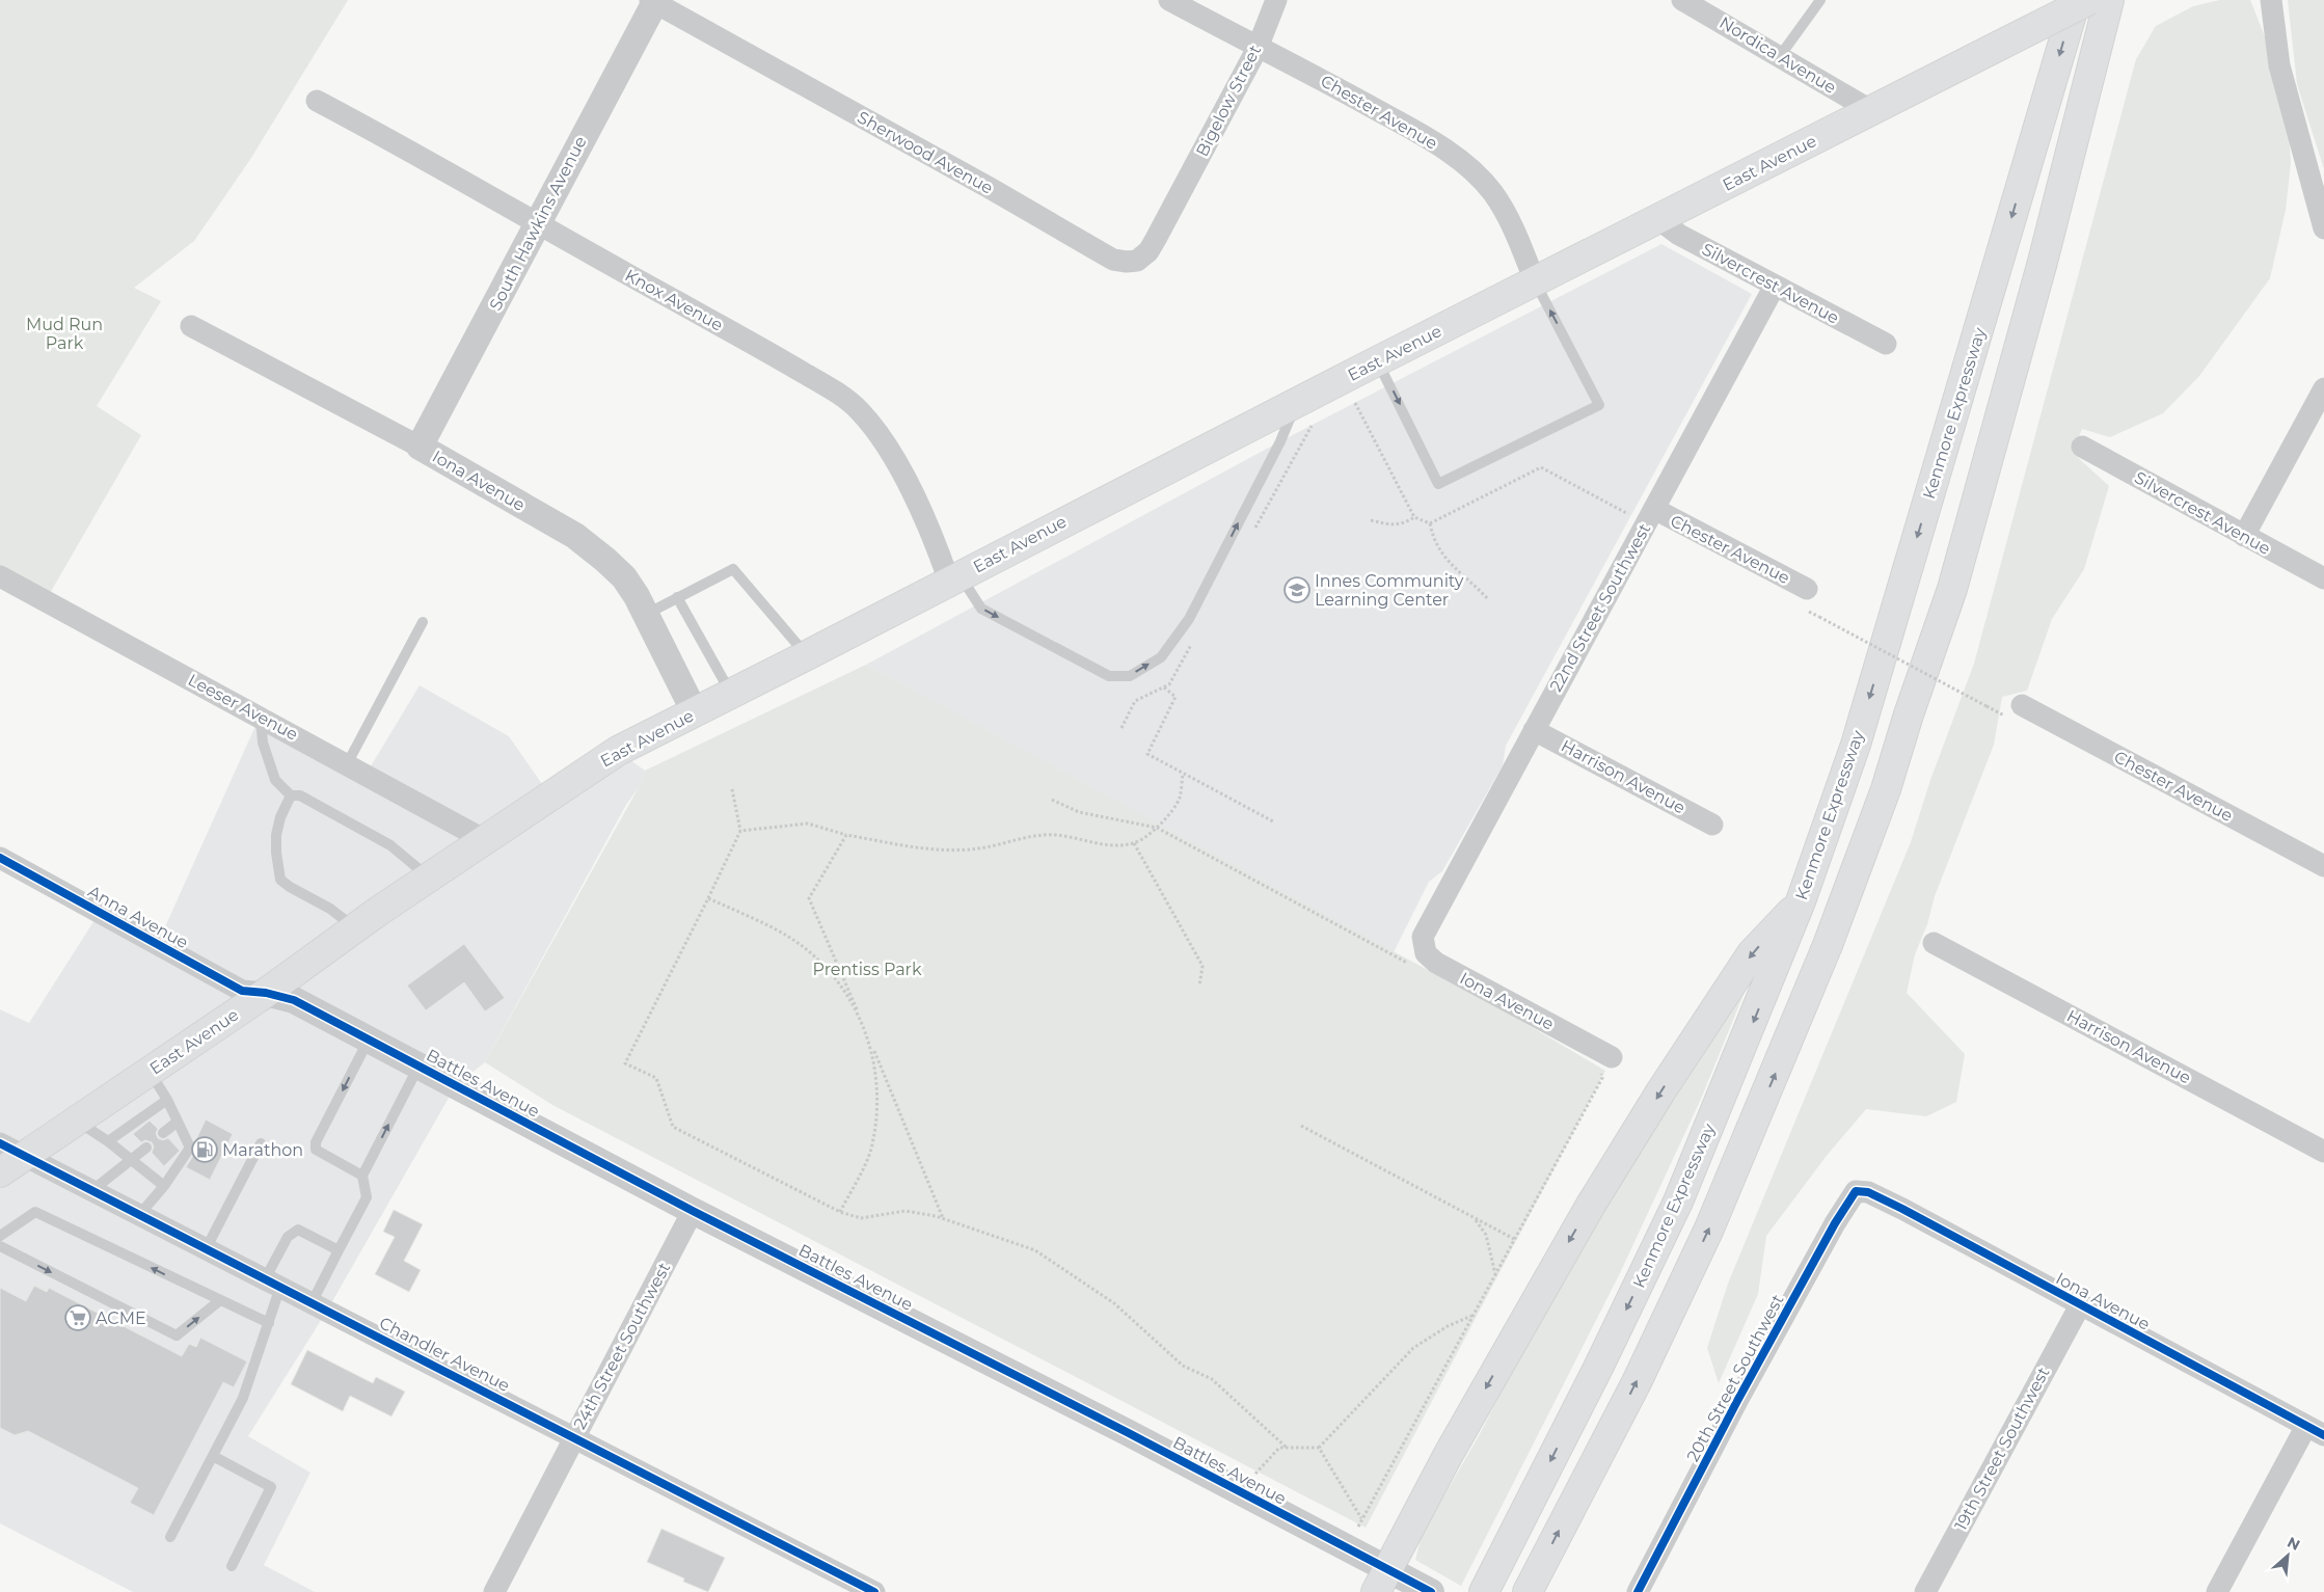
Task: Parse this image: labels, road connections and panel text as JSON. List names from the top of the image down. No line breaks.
{"streets":{"main road":["East Avenue","Kenmore Expressway"],"street":["Nordica Avenue","Bigelow Street","Chester Avenue","Sherwood Avenue","South Hawkins Avenue","Silvercrest Avenue","Knox Avenue","Iona Avenue","22nd Street Southwest","Leeser Avenue","Harrison Avenue","Anna Avenue","Battles Avenue","24th Street Southwest","Chandler Avenue","20th Street Southwest","19th Street Southwest"]},"crossings":[["Nordica Avenue","East Avenue"],["Bigelow Street","Chester Avenue"],["Bigelow Street","Sherwood Avenue"],["Chester Avenue","East Avenue"],["Chester Avenue","22nd Street Southwest"],["Sherwood Avenue","South Hawkins Avenue"],["East Avenue","Silvercrest Avenue"],["East Avenue","Knox Avenue"],["East Avenue","Iona Avenue"],["East Avenue","Leeser Avenue"],["East Avenue","Anna Avenue"],["East Avenue","Battles Avenue"],["East Avenue","Chandler Avenue"],["South Hawkins Avenue","Knox Avenue"],["South Hawkins Avenue","Iona Avenue"],["Silvercrest Avenue","22nd Street Southwest"],["Iona Avenue","22nd Street Southwest"],["Iona Avenue","20th Street Southwest"],["Iona Avenue","19th Street Southwest"],["22nd Street Southwest","Harrison Avenue"],["Anna Avenue","Battles Avenue"],["Battles Avenue","24th Street Southwest"],["24th Street Southwest","Chandler Avenue"]],"parks":["Mud Run Park","Prentiss Park"],"places":{"school or university":["Innes Community Learning Center"],"fuel station":["Marathon"],"supermarket":["ACME"]},"north":"top right"}
